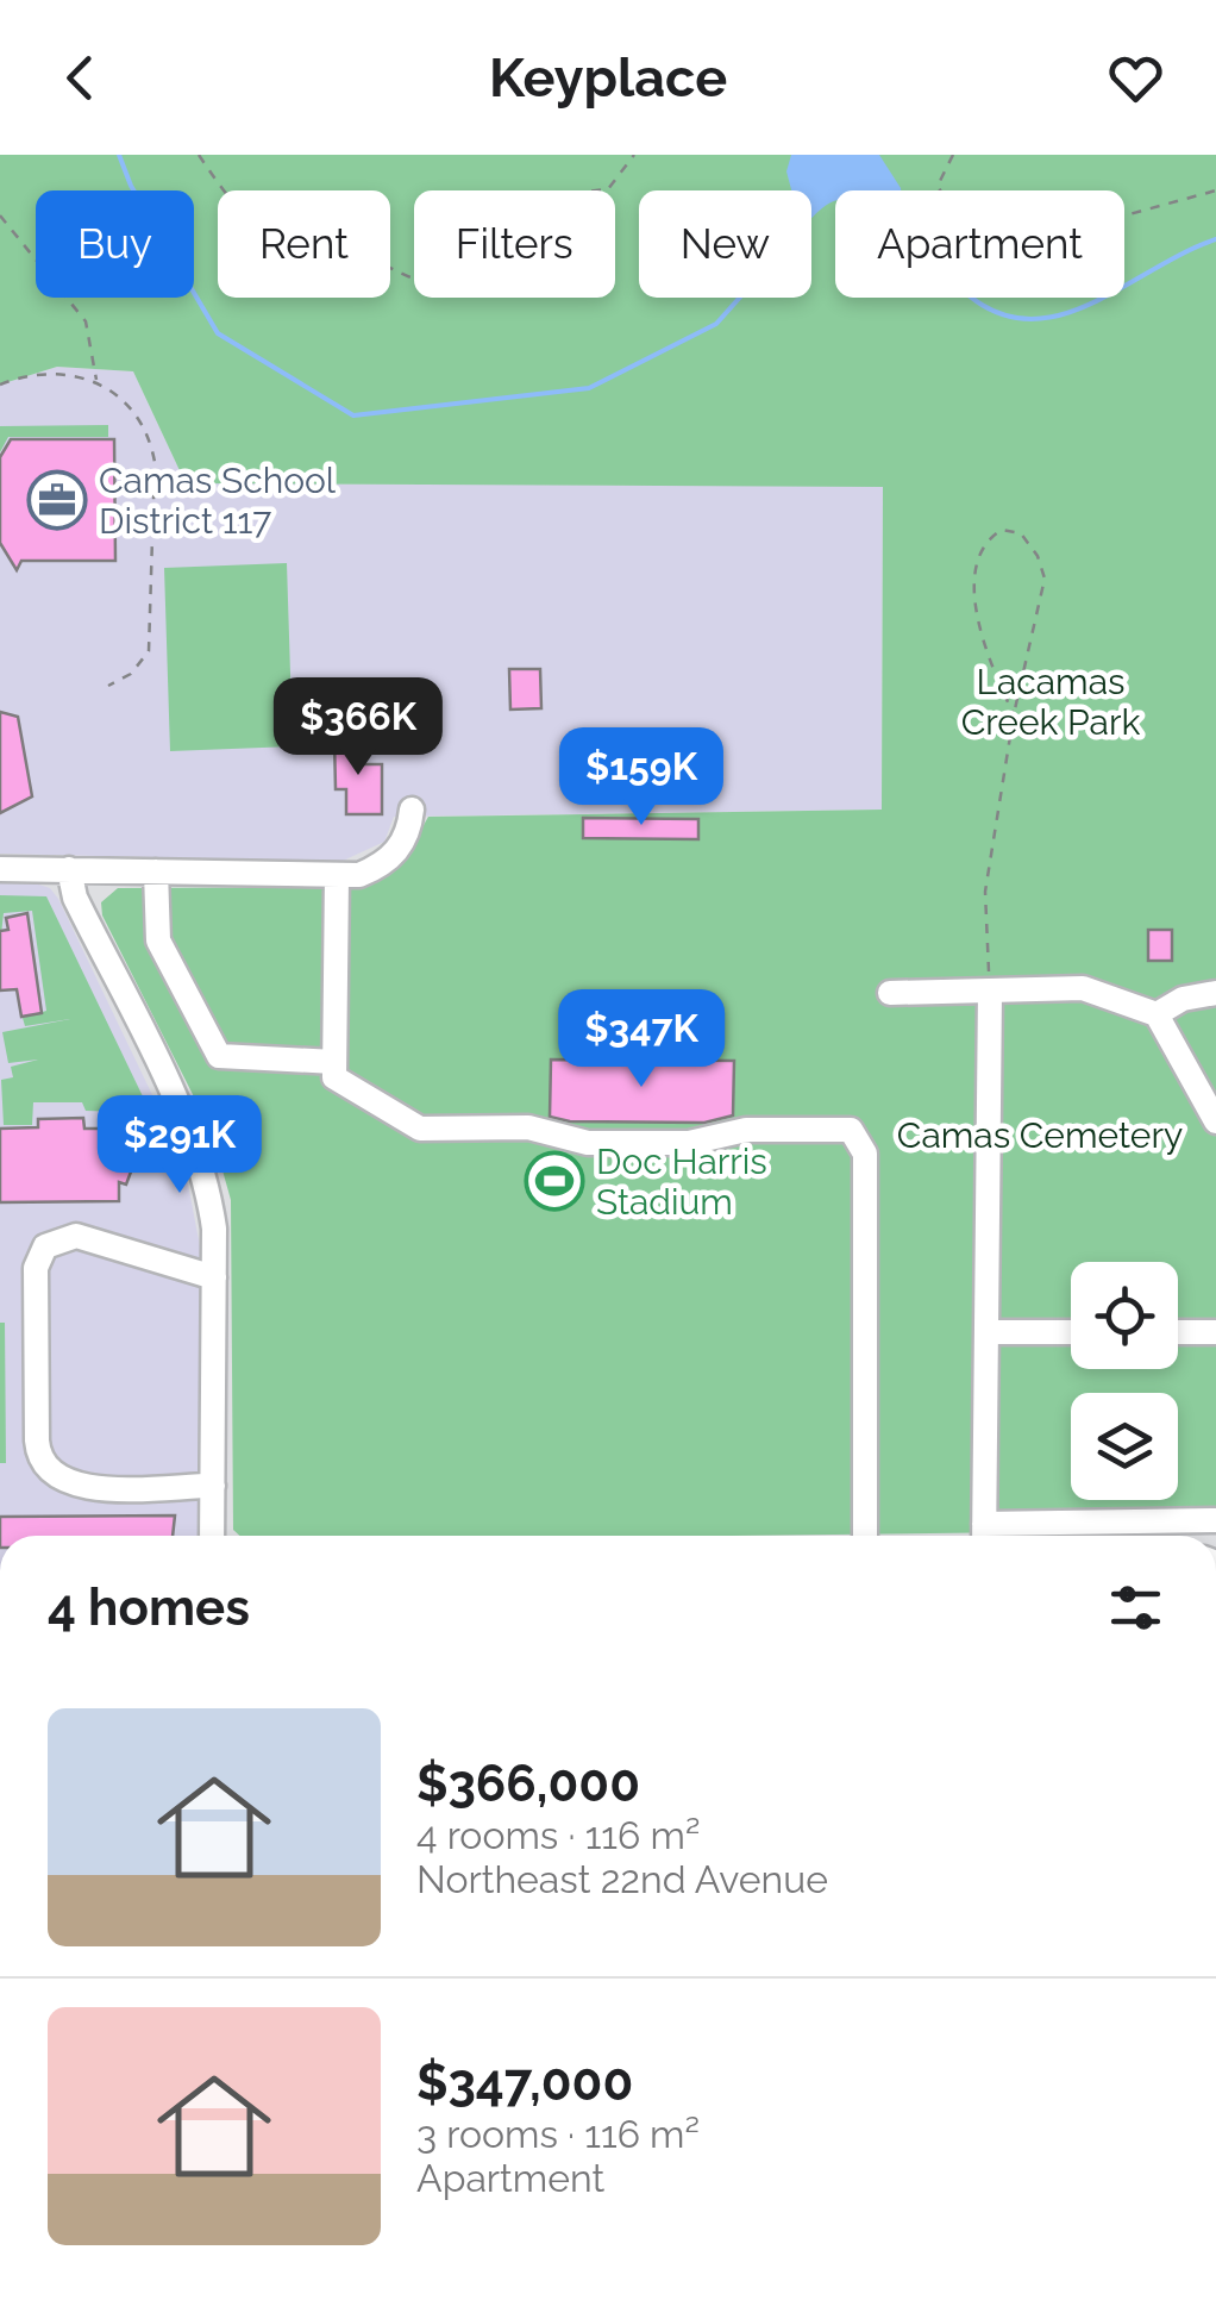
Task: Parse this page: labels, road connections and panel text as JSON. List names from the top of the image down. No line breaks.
{"parks":["Lacamas Creek Park","Camas Cemetery"],"places":{"office":["Camas School District 117"],"sports":["Doc Harris Stadium"]},"page":{"header":"Keyplace","chip":["Buy","Rent","Filters","New","Apartment"],"price":["$366K","$159K","$347K","$291K"],"heading":"4 homes","list":[{"name":"$366,000","note":"4 rooms · 116 m² · Northeast 22nd Avenue"},{"name":"$347,000","note":"3 rooms · 116 m² · Apartment"}]}}
